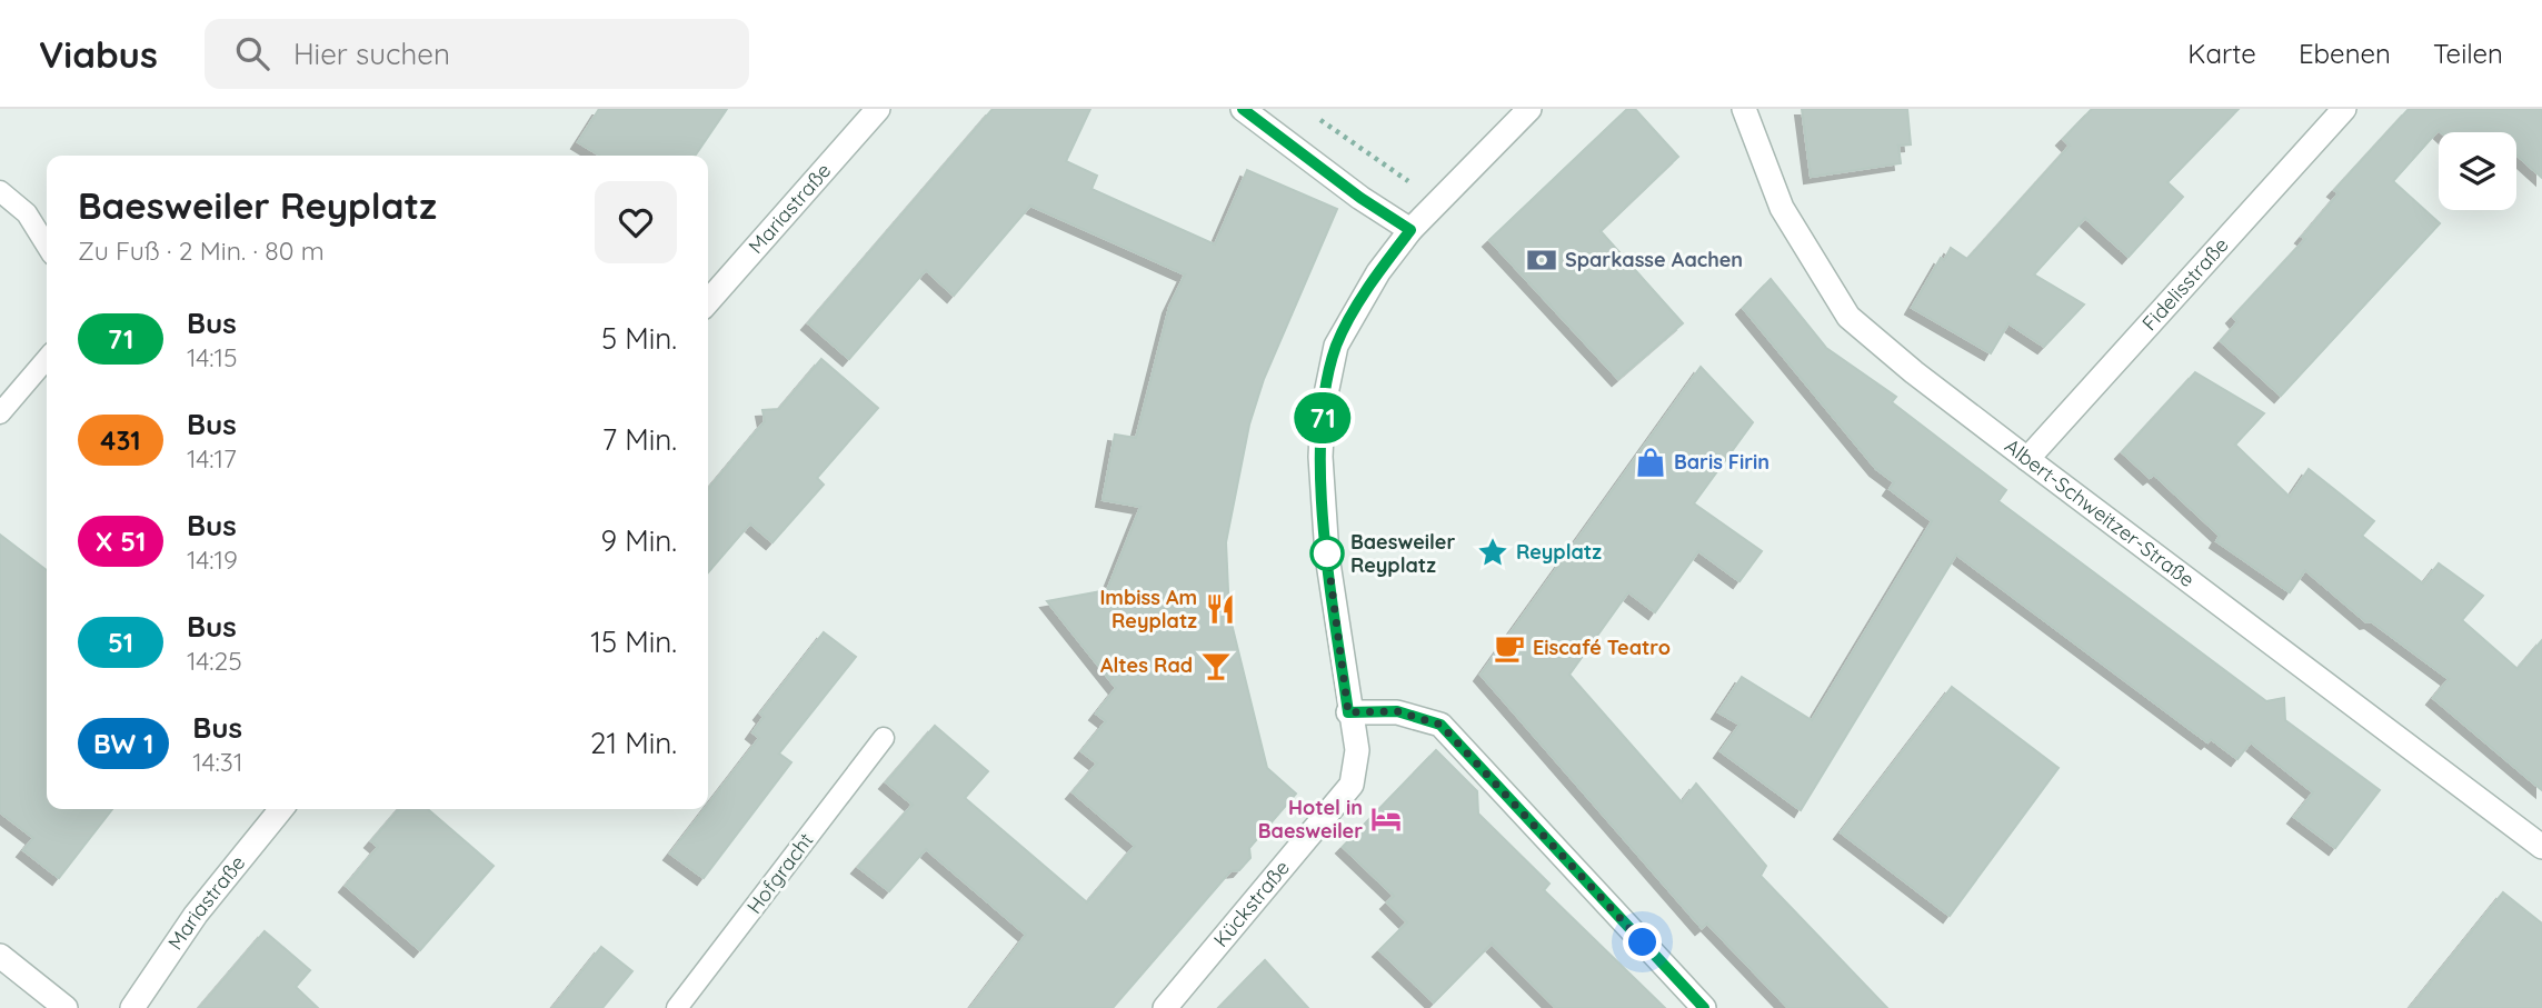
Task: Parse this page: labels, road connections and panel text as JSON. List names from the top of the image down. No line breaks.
{"streets":{"street":["Mariastraße","Fidelisstraße","Albert-Schweitzer-Straße","Kückstraße"],"lane":["Hofgracht"]},"crossings":[["Fidelisstraße","Albert-Schweitzer-Straße"]],"places":{"bank":["Sparkasse Aachen"],"shop":["Baris Firin"],"place":["Reyplatz"],"other":["Baesweiler Reyplatz"],"restaurant":["Imbiss Am Reyplatz"],"cafe":["Eiscafé Teatro"],"bar":["Altes Rad"],"hotel":["Hotel in Baesweiler"]},"lines":["bus line 71"],"page":{"header":"Viabus","search":"Hier suchen","nav":["Karte","Ebenen","Teilen"],"on_map":"71","heading":["Baesweiler Reyplatz","Zu Fuß · 2 Min. · 80 m"],"list":[{"mark":"71","name":"Bus","note":"14:15","value":"5 Min."},{"mark":"431","name":"Bus","note":"14:17","value":"7 Min."},{"mark":"X 51","name":"Bus","note":"14:19","value":"9 Min."},{"mark":"51","name":"Bus","note":"14:25","value":"15 Min."},{"mark":"BW 1","name":"Bus","note":"14:31","value":"21 Min."}]}}
